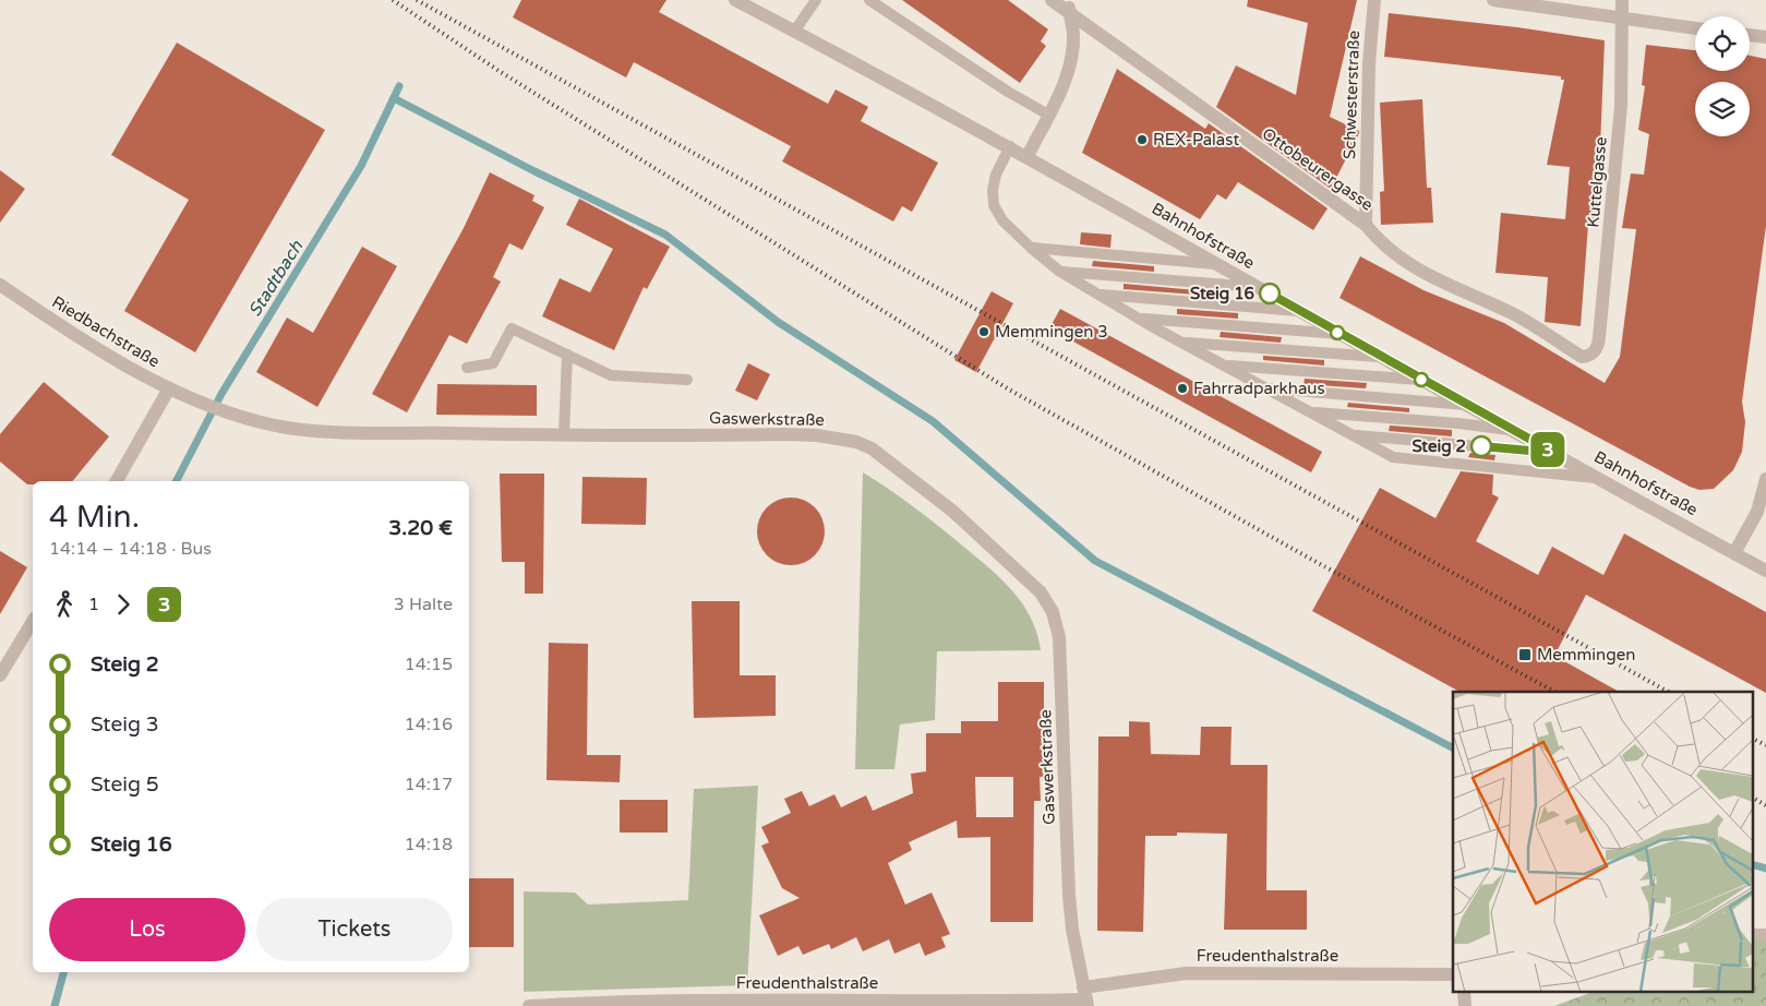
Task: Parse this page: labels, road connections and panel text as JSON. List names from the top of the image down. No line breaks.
{"streets":{"street":["Schwesterstraße","Ottobeurergasse","Kuttelgasse","Bahnhofstraße","Riedbachstraße","Gaswerkstraße","Freudenthalstraße"]},"crossings":[["Schwesterstraße","Ottobeurergasse"],["Ottobeurergasse","Kuttelgasse"],["Riedbachstraße","Gaswerkstraße"],["Gaswerkstraße","Freudenthalstraße"]],"water":["Stadtbach"],"places":{"other":["REX-Palast","Steig 16","Memmingen 3","Fahrradparkhaus","Steig 2"],"transit":["Memmingen"]},"lines":["bus line 3"],"page":{"on_map":"3","heading":["4 Min.","14:14 – 14:18 · Bus","3.20 €"],"legs":["1","3","3 Halte"],"list":[{"name":"Steig 2","value":"14:15"},{"name":"Steig 3","value":"14:16"},{"name":"Steig 5","value":"14:17"},{"name":"Steig 16","value":"14:18"}],"buttons":["Los","Tickets"]}}
